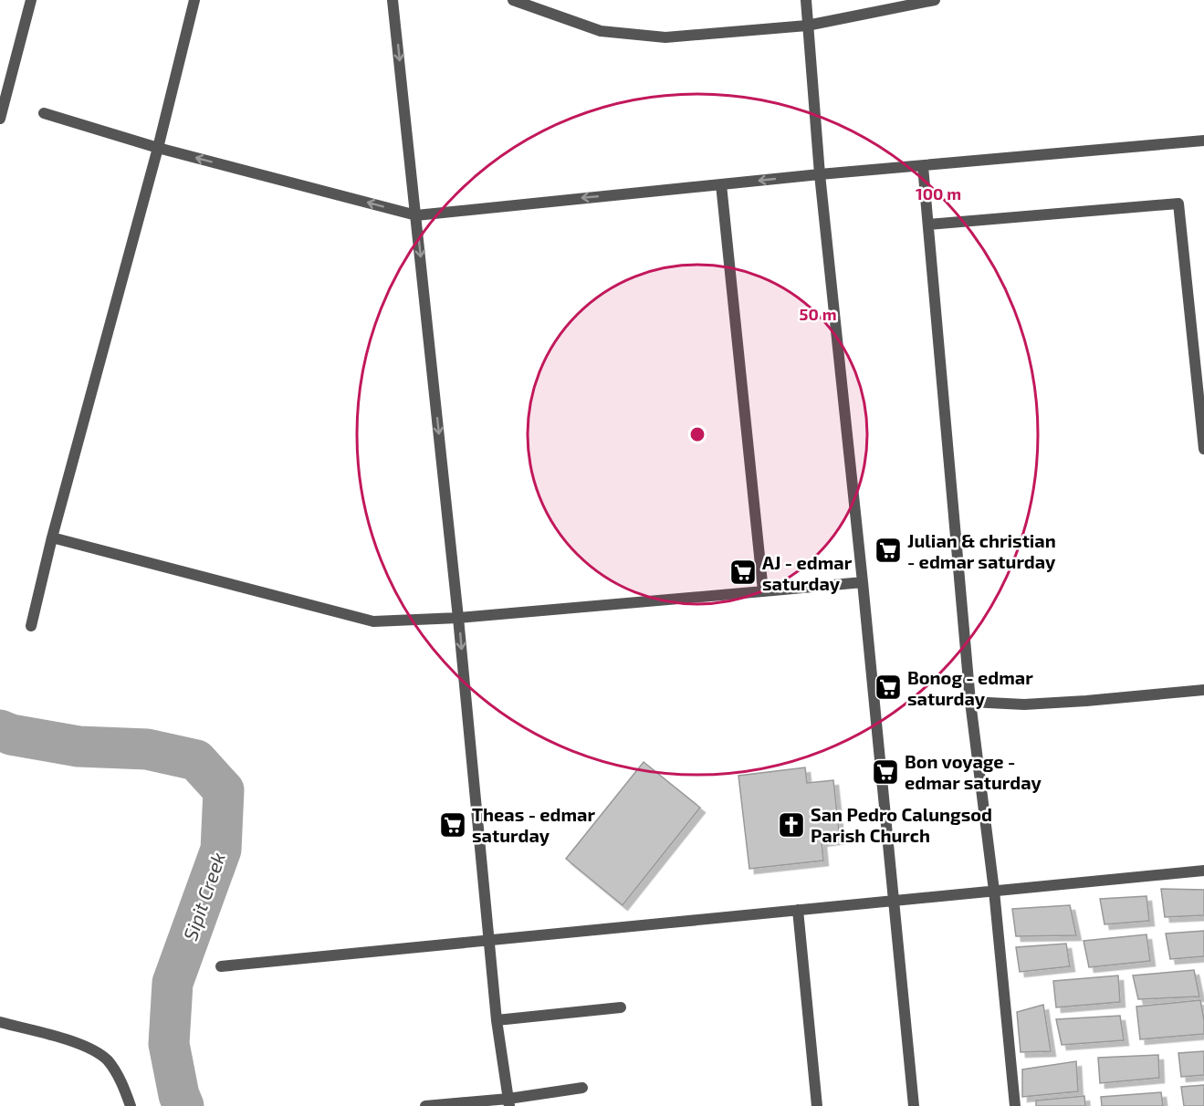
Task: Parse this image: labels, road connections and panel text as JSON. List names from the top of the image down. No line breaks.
{"water":["Sipit Creek"],"places":{"supermarket":["Julian & christian - edmar saturday","AJ - edmar saturday","Bonog - edmar saturday","Bon voyage - edmar saturday","Theas - edmar saturday"],"church":["San Pedro Calungsod Parish Church"]},"rings":["100 m","50 m"]}
